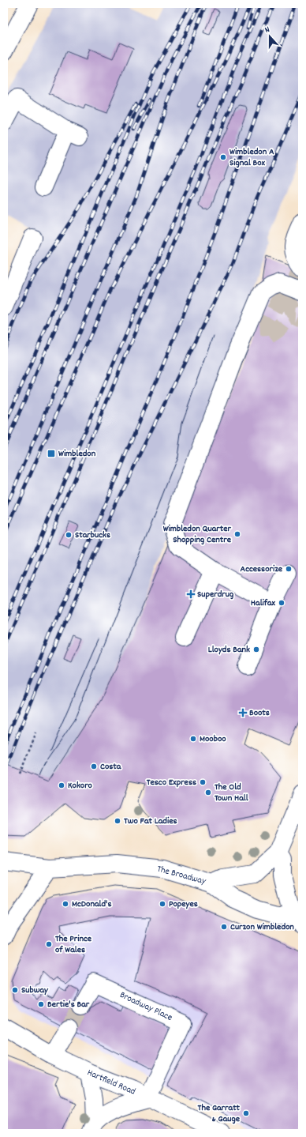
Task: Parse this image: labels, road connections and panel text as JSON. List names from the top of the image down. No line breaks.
{"streets":{"main road":["The Broadway","Broadway Place","Hartfield Road"]},"crossings":[["Broadway Place","Hartfield Road"]],"places":{"other":["Wimbledon A Signal Box","Wimbledon Quarter Shopping Centre","Starbucks","Accessorize","Halifax","Lloyds Bank","Mooboo","Costa","Tesco Express","Kokoro","The Old Town Hall","Two Fat Ladies","McDonald's","Popeyes","Curzon Wimbledon","The Prince of Wales","Subway","Bertie's Bar","The Garratt & Gauge"],"transit":["Wimbledon"],"health":["Superdrug","Boots"]},"north":"top"}
